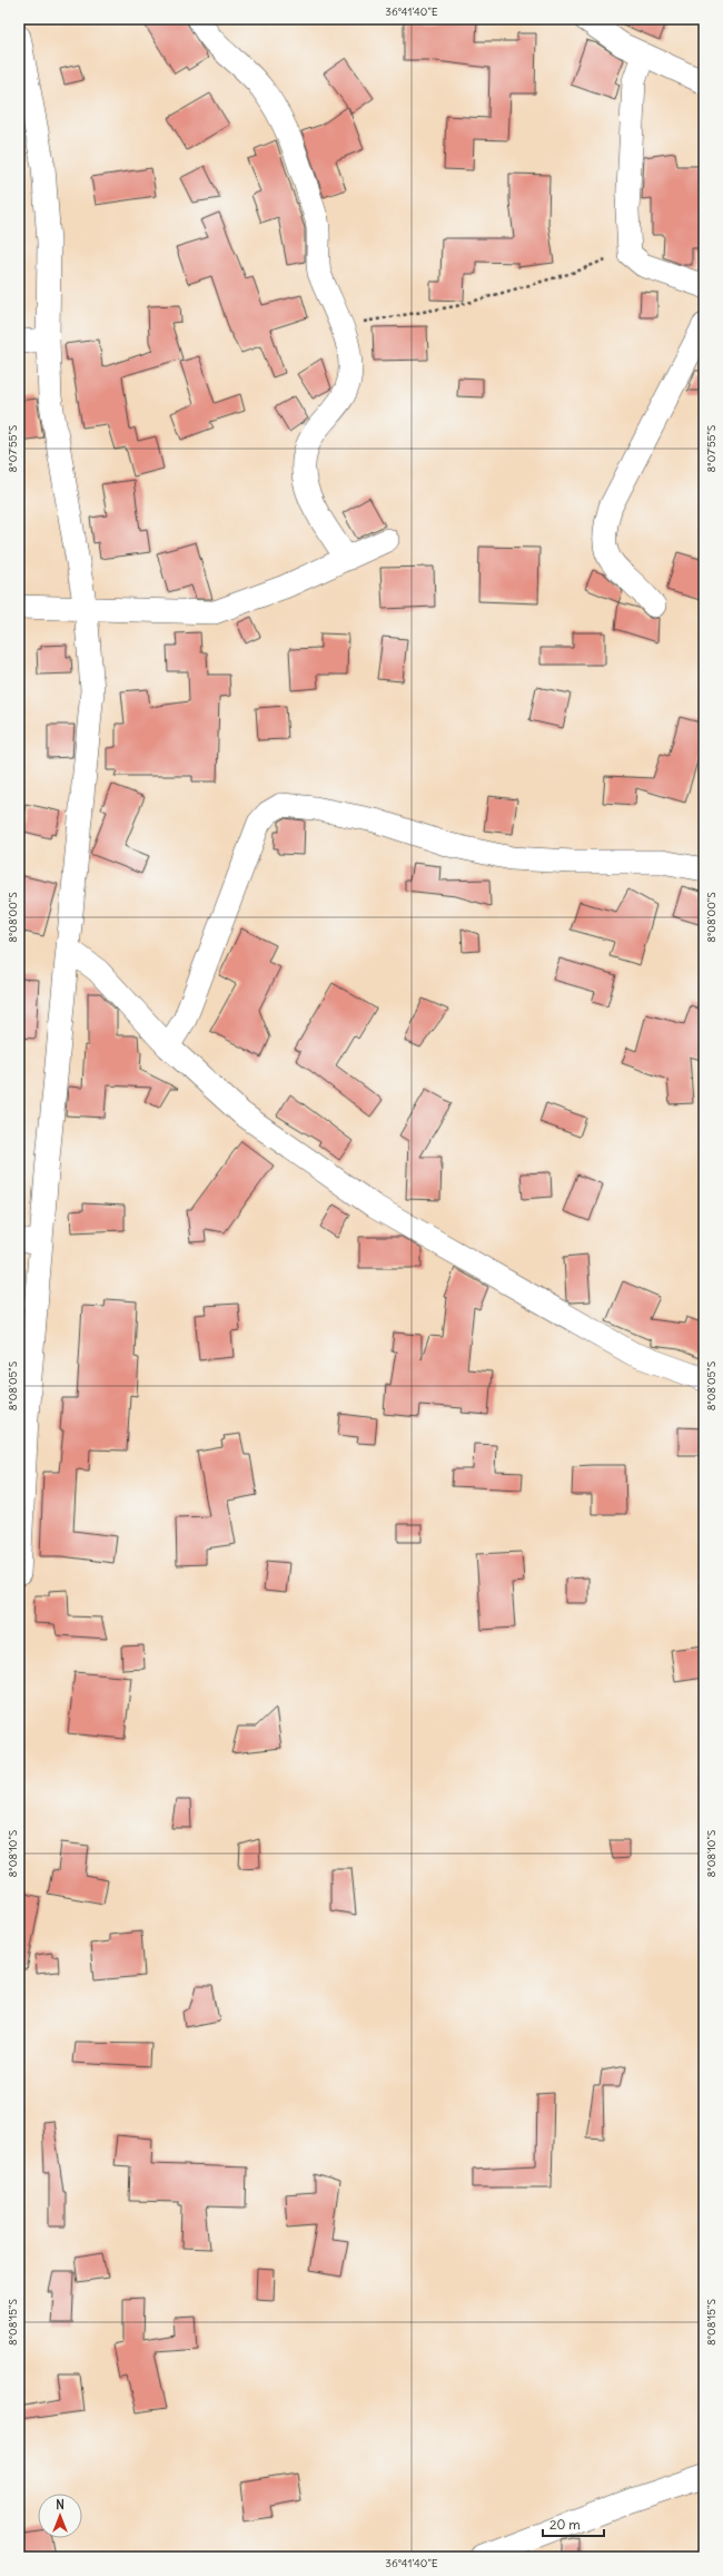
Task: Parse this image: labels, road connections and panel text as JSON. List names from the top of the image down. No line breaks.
{"scale_bar":"20 m","north":"top","coordinates":["36°41'40\"E","8°07'55\"S","8°08'00\"S","8°08'05\"S","8°08'10\"S","8°08'15\"S"]}
